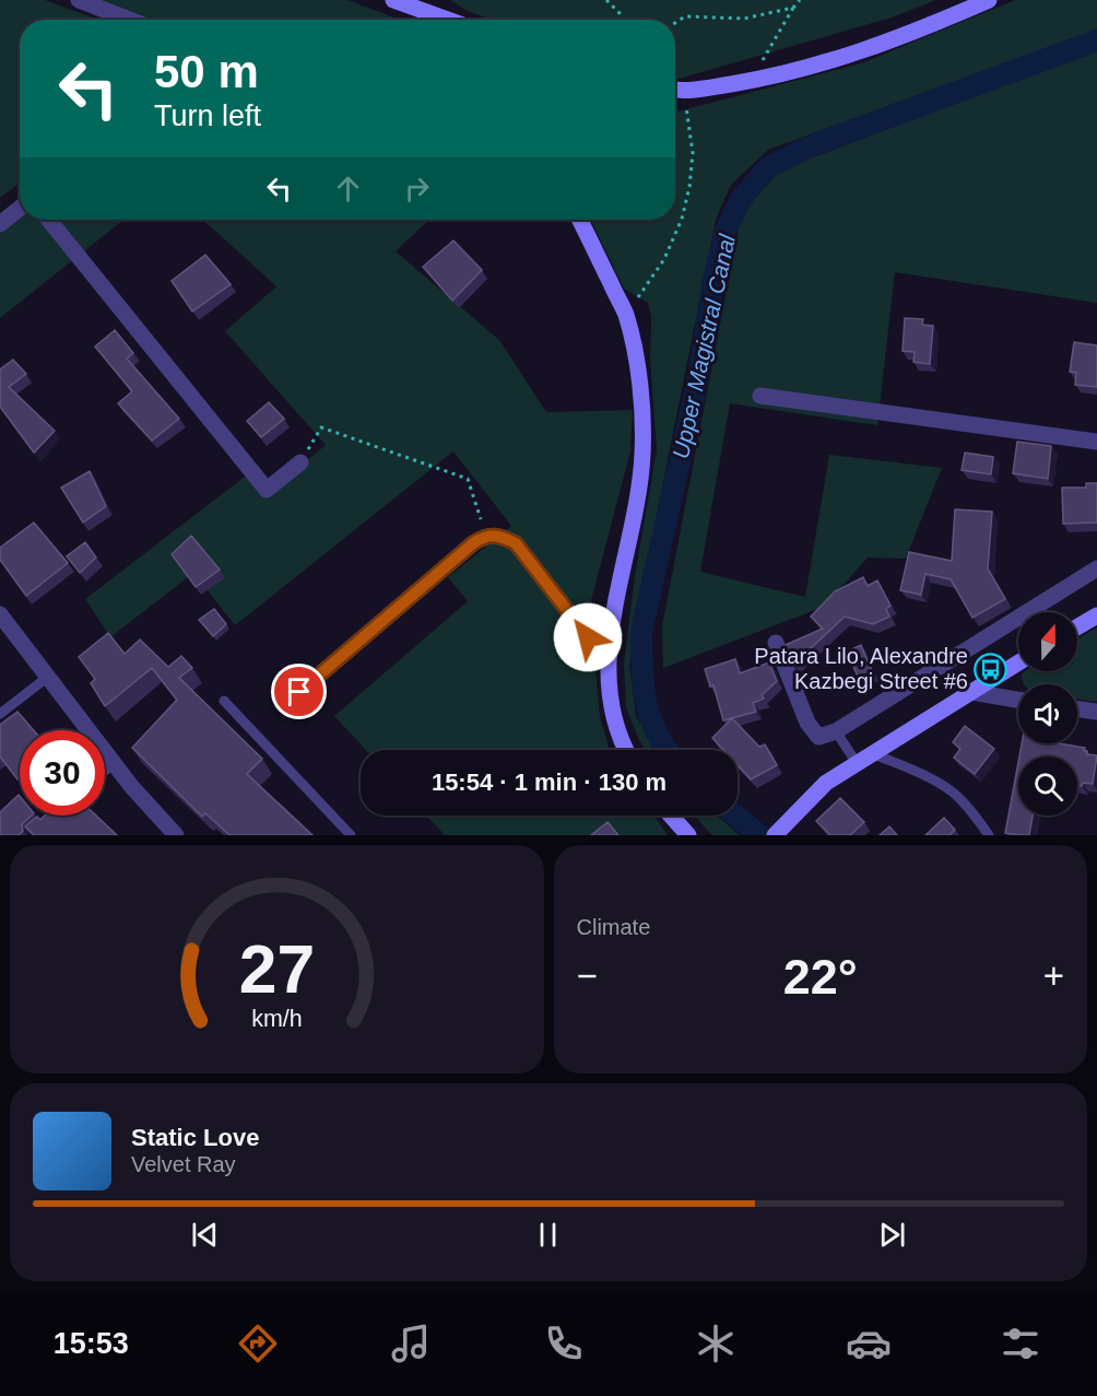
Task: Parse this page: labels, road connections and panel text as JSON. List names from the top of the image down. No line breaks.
{"water":["Upper Magistral Canal"],"places":{"bus stop":["Patara Lilo, Alexandre Kazbegi Street #6"]},"north":"top","page":{"turn":["50 m","Turn left"],"limit":"30","trip":"15:54 · 1 min · 130 m","tile":"Climate","heat":["−","22°","+"],"song":["Static Love","Velvet Ray"],"tabs":"15:53","gauge":["27","km/h"]}}
